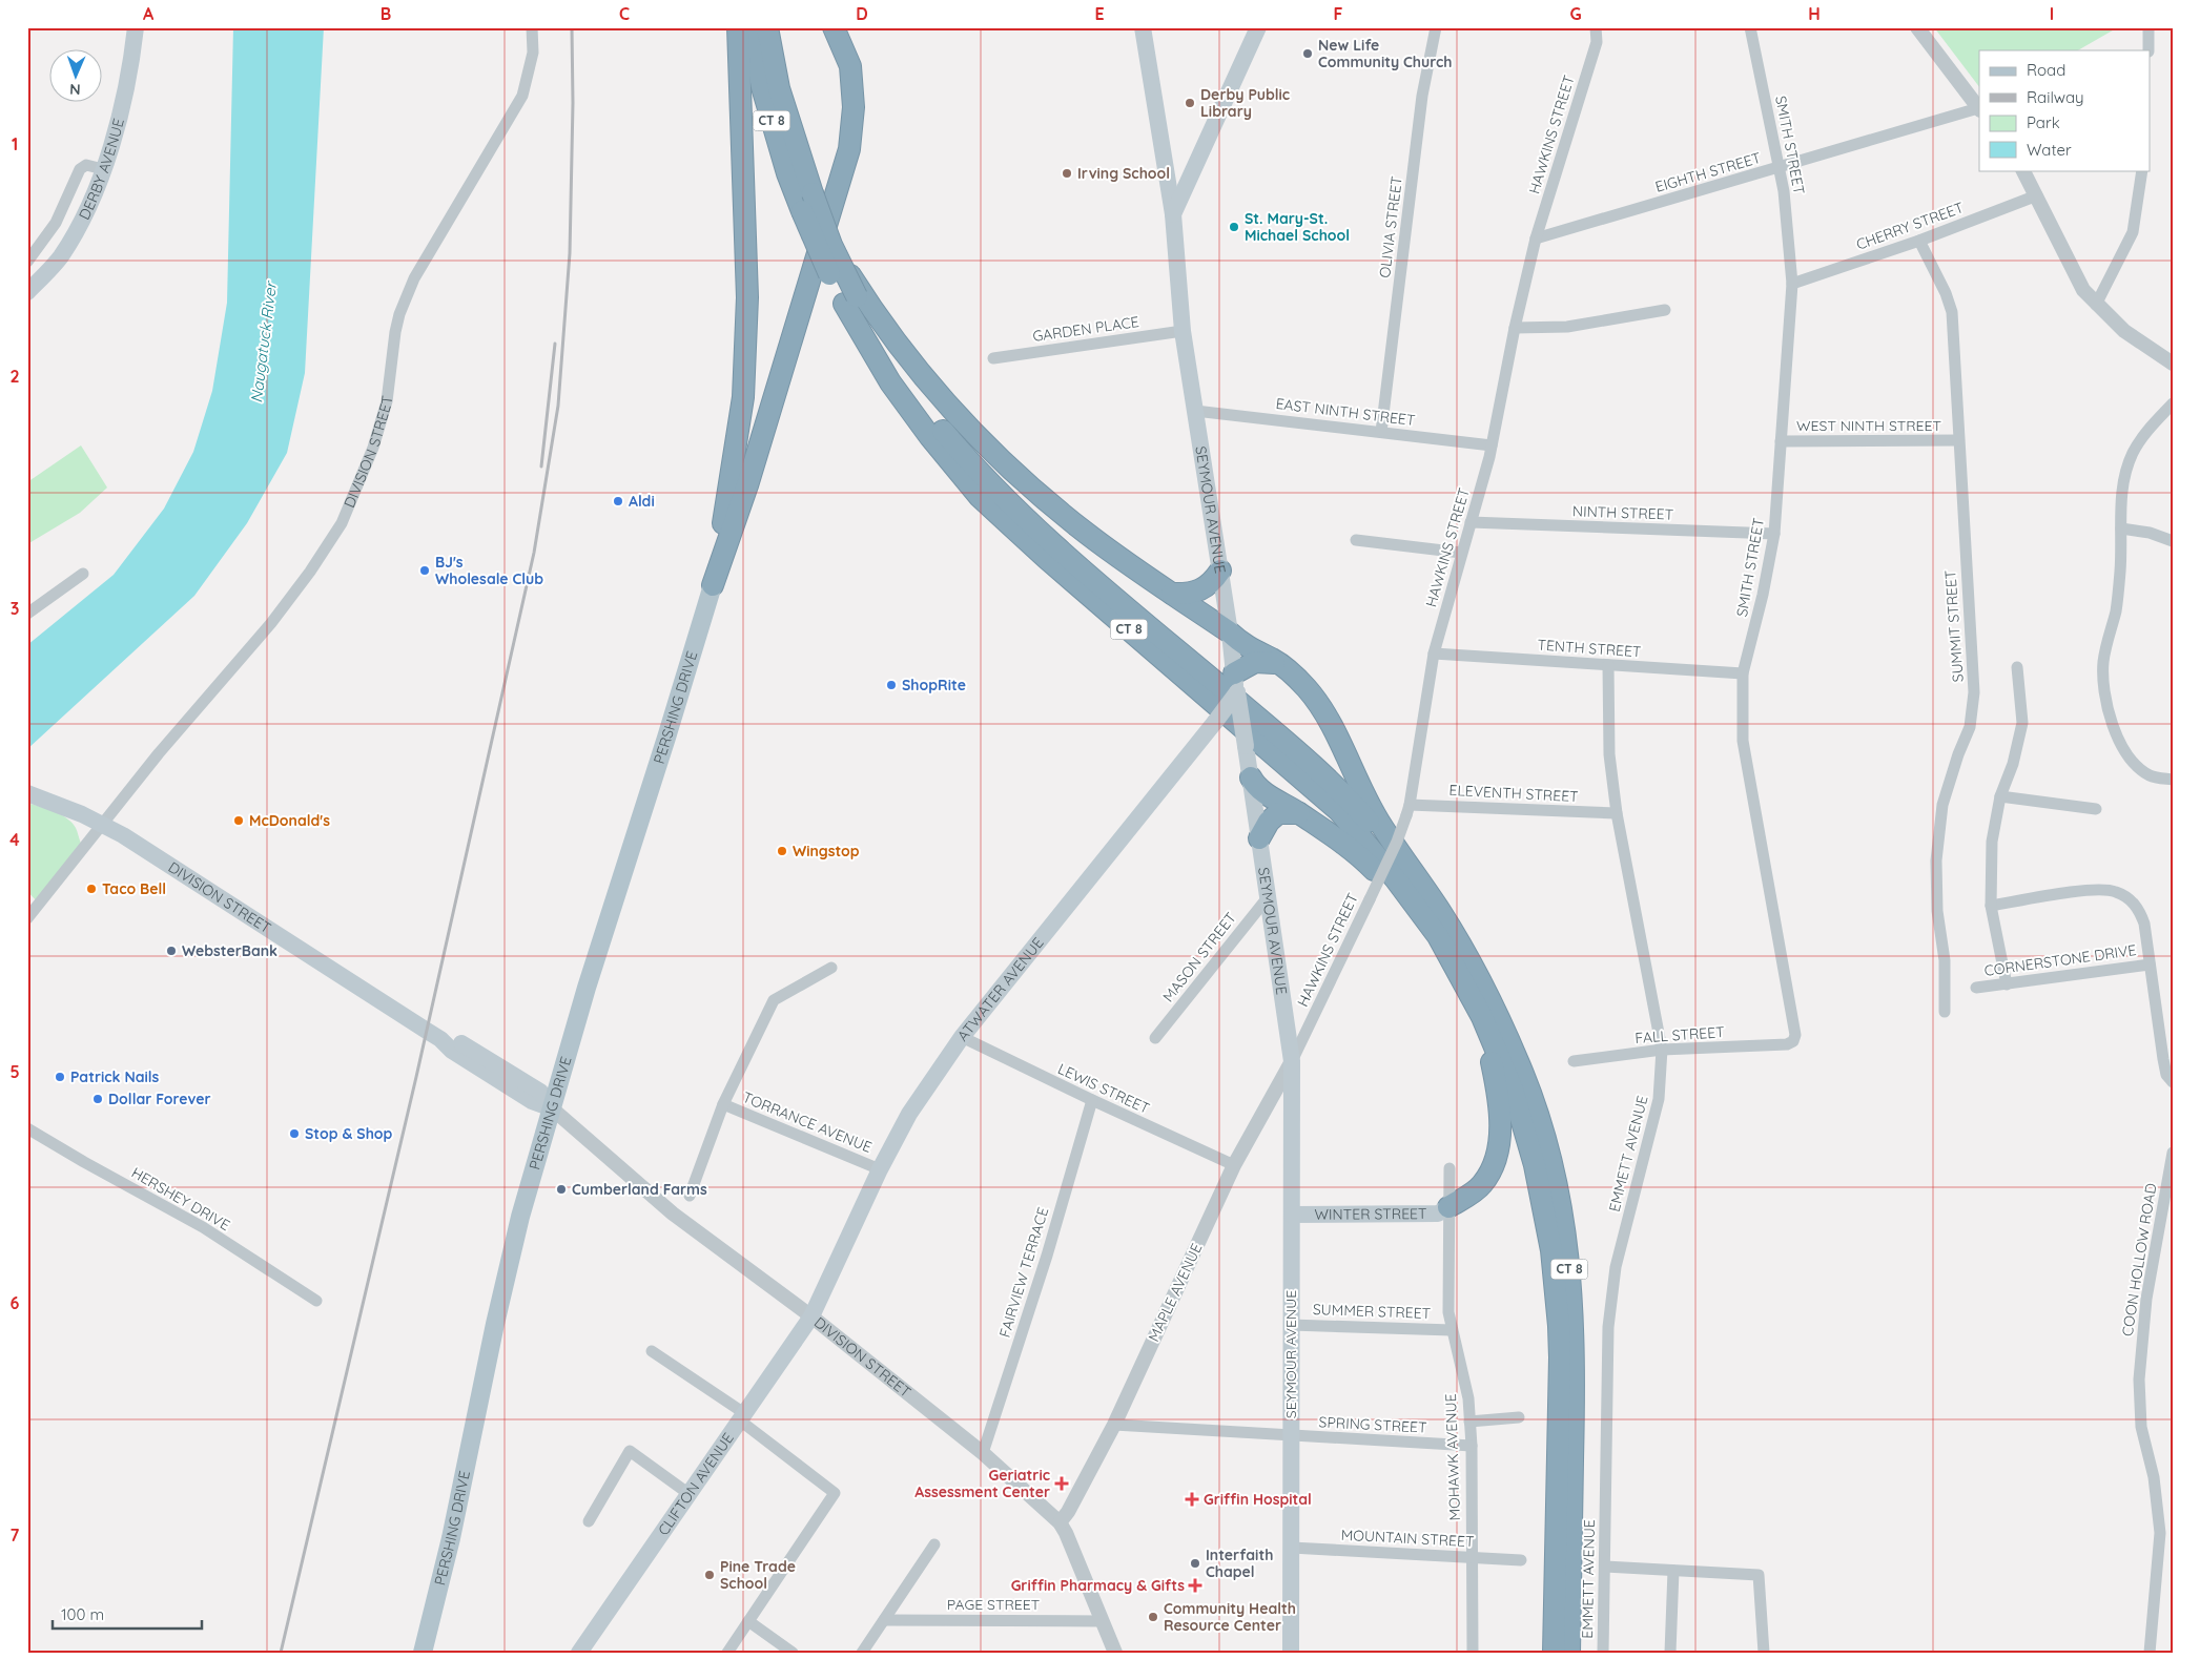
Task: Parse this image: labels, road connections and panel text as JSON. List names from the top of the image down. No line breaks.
{"streets":{"highway":["CT 8"],"main road":["DERBY AVENUE","DIVISION STREET","SEYMOUR AVENUE","PERSHING DRIVE","ATWATER AVENUE","WINTER STREET","CLIFTON AVENUE"],"street":["HAWKINS STREET","SMITH STREET","EIGHTH STREET","CHERRY STREET","OLIVIA STREET","GARDEN PLACE","EAST NINTH STREET","WEST NINTH STREET","NINTH STREET","SUMMIT STREET","TENTH STREET","ELEVENTH STREET","MASON STREET","CORNERSTONE DRIVE","FALL STREET","LEWIS STREET","TORRANCE AVENUE","EMMETT AVENUE","HERSHEY DRIVE","COON HOLLOW ROAD","FAIRVIEW TERRACE","MAPLE AVENUE","SUMMER STREET","SPRING STREET","MOHAWK AVENUE","MOUNTAIN STREET","PAGE STREET"]},"crossings":[["HAWKINS STREET","EIGHTH STREET"],["HAWKINS STREET","EAST NINTH STREET"],["HAWKINS STREET","SEYMOUR AVENUE"],["HAWKINS STREET","NINTH STREET"],["HAWKINS STREET","TENTH STREET"],["HAWKINS STREET","ELEVENTH STREET"],["HAWKINS STREET","MAPLE AVENUE"],["SMITH STREET","EIGHTH STREET"],["SMITH STREET","CHERRY STREET"],["SMITH STREET","WEST NINTH STREET"],["SMITH STREET","NINTH STREET"],["SMITH STREET","TENTH STREET"],["SMITH STREET","FALL STREET"],["CHERRY STREET","SUMMIT STREET"],["OLIVIA STREET","EAST NINTH STREET"],["GARDEN PLACE","SEYMOUR AVENUE"],["EAST NINTH STREET","SEYMOUR AVENUE"],["WEST NINTH STREET","SUMMIT STREET"],["DIVISION STREET","PERSHING DRIVE"],["DIVISION STREET","ATWATER AVENUE"],["DIVISION STREET","FAIRVIEW TERRACE"],["DIVISION STREET","MAPLE AVENUE"],["DIVISION STREET","CLIFTON AVENUE"],["DIVISION STREET","PAGE STREET"],["SEYMOUR AVENUE","MASON STREET"],["SEYMOUR AVENUE","ATWATER AVENUE"],["SEYMOUR AVENUE","WINTER STREET"],["SEYMOUR AVENUE","MAPLE AVENUE"],["SEYMOUR AVENUE","SUMMER STREET"],["SEYMOUR AVENUE","SPRING STREET"],["SEYMOUR AVENUE","MOUNTAIN STREET"],["TENTH STREET","EMMETT AVENUE"],["ELEVENTH STREET","EMMETT AVENUE"],["ATWATER AVENUE","LEWIS STREET"],["ATWATER AVENUE","TORRANCE AVENUE"],["ATWATER AVENUE","CLIFTON AVENUE"],["FALL STREET","EMMETT AVENUE"],["LEWIS STREET","FAIRVIEW TERRACE"],["LEWIS STREET","MAPLE AVENUE"],["WINTER STREET","MOHAWK AVENUE"],["MAPLE AVENUE","SPRING STREET"],["SUMMER STREET","MOHAWK AVENUE"],["SPRING STREET","MOHAWK AVENUE"],["MOHAWK AVENUE","MOUNTAIN STREET"]],"water":["Naugatuck River"],"places":{"other":["New Life Community Church","Derby Public Library","Irving School","St. Mary-St. Michael School","Aldi","BJ's Wholesale Club","ShopRite","McDonald's","Wingstop","Taco Bell","WebsterBank","Patrick Nails","Dollar Forever","Stop & Shop","Cumberland Farms","Interfaith Chapel","Pine Trade School","Community Health Resource Center"],"health":["Geriatric Assessment Center","Griffin Hospital","Griffin Pharmacy & Gifts"]},"legend":["Road","Railway","Park","Water"],"scale_bar":"100 m","north":"bottom","grid":{"columns":["A","B","C","D","E","F","G","H","I"],"rows":["1","2","3","4","5","6","7"]}}
